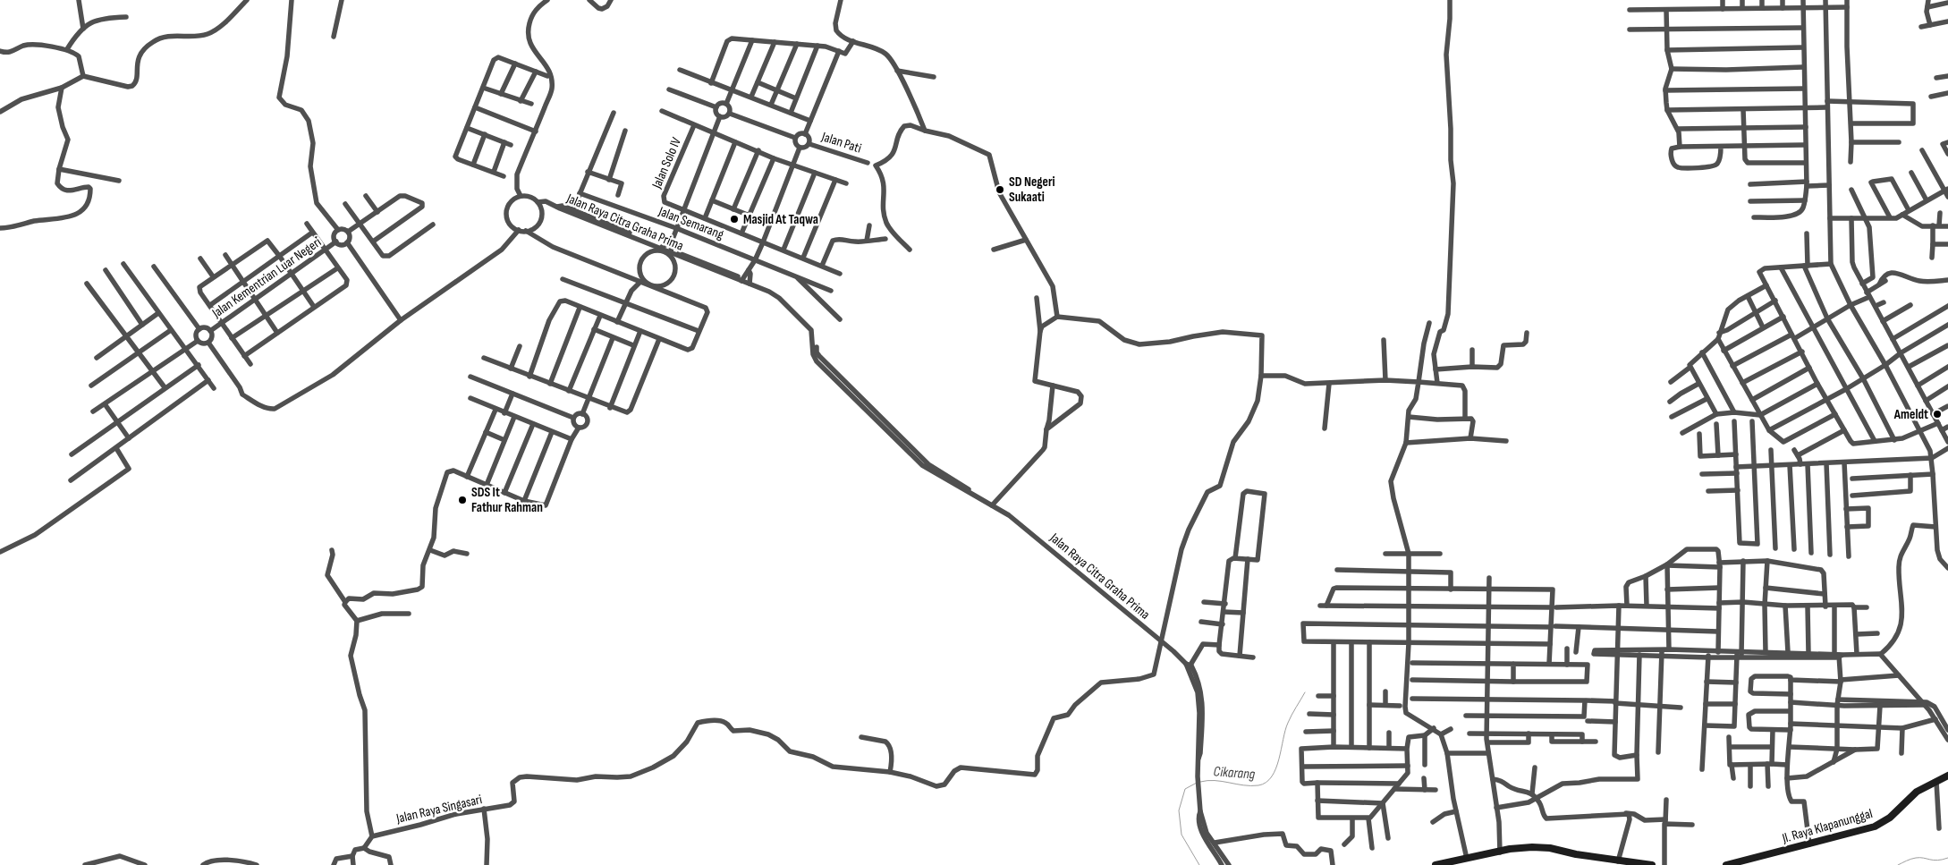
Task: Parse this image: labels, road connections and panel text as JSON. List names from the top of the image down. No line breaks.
{"streets":{"street":["Jalan Pati","Jalan Solo IV","Jalan Raya Citra Graha Prima","Jalan Semarang","Jalan Kementrian Luar Negeri","Jalan Raya Singasari","Jl. Raya Klapanunggal"]},"crossings":[["Jalan Raya Citra Graha Prima","Jalan Raya Singasari"]],"water":["Cikarang"],"places":["SD Negeri Sukaati","Masjid At Taqwa","Ameldt","SDS It Fathur Rahman"]}
